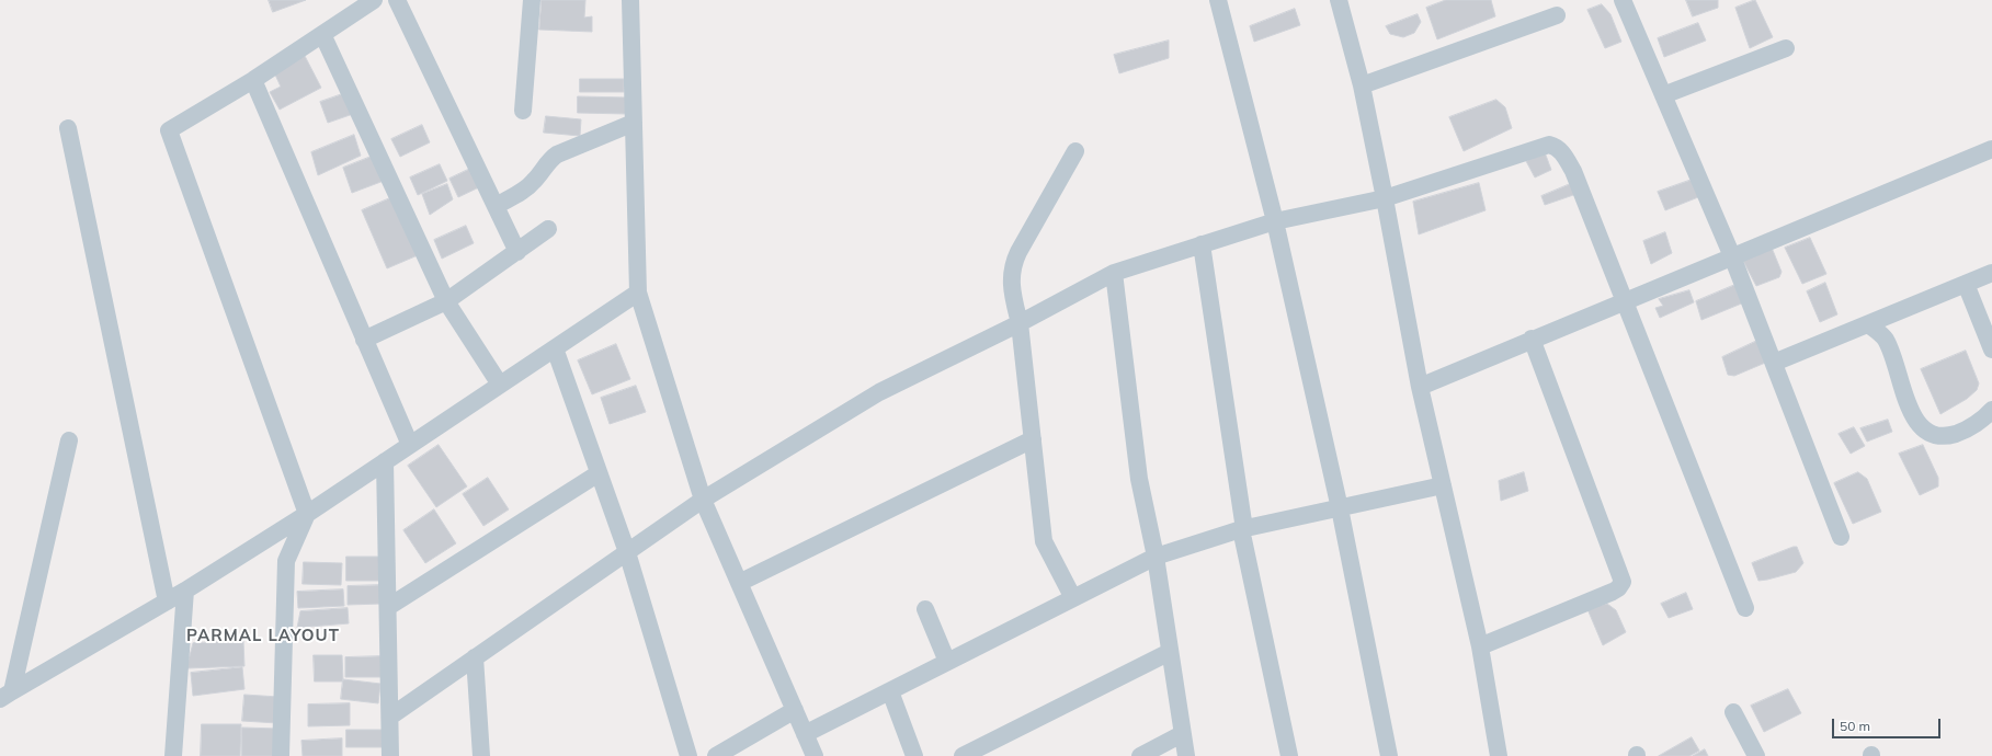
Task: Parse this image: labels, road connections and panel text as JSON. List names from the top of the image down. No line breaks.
{"districts":["PARMAL LAYOUT"],"scale_bar":"50 m"}
